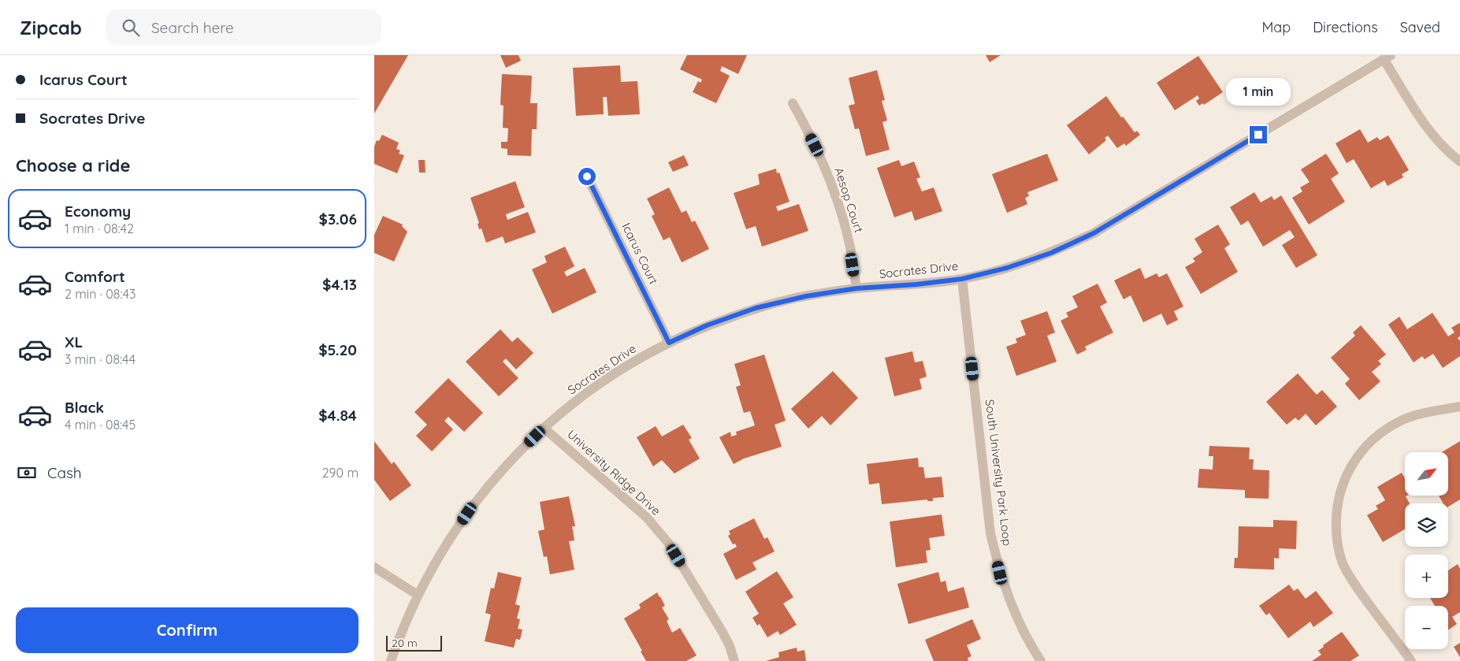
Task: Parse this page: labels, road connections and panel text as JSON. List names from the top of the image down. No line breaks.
{"streets":{"street":["Aesop Court","Icarus Court","Socrates Drive","University Ridge Drive","South University Park Loop"]},"crossings":[["Aesop Court","Socrates Drive"],["Icarus Court","Socrates Drive"],["Socrates Drive","University Ridge Drive"],["Socrates Drive","South University Park Loop"]],"scale_bar":"20 m","north":"top right","page":{"header":"Zipcab","search":"Search here","nav":["Map","Directions","Saved"],"banner":["Icarus Court","Socrates Drive"],"bubble":"1 min","heading":"Choose a ride","list":[{"name":"Economy","note":"1 min · 08:42","value":"$3.06"},{"name":"Comfort","note":"2 min · 08:43","value":"$4.13"},{"name":"XL","note":"3 min · 08:44","value":"$5.20"},{"name":"Black","note":"4 min · 08:45","value":"$4.84"}],"pay":["Cash","290 m"],"map_buttons":["+","−"],"buttons":"Confirm","scale":"20 m"}}
